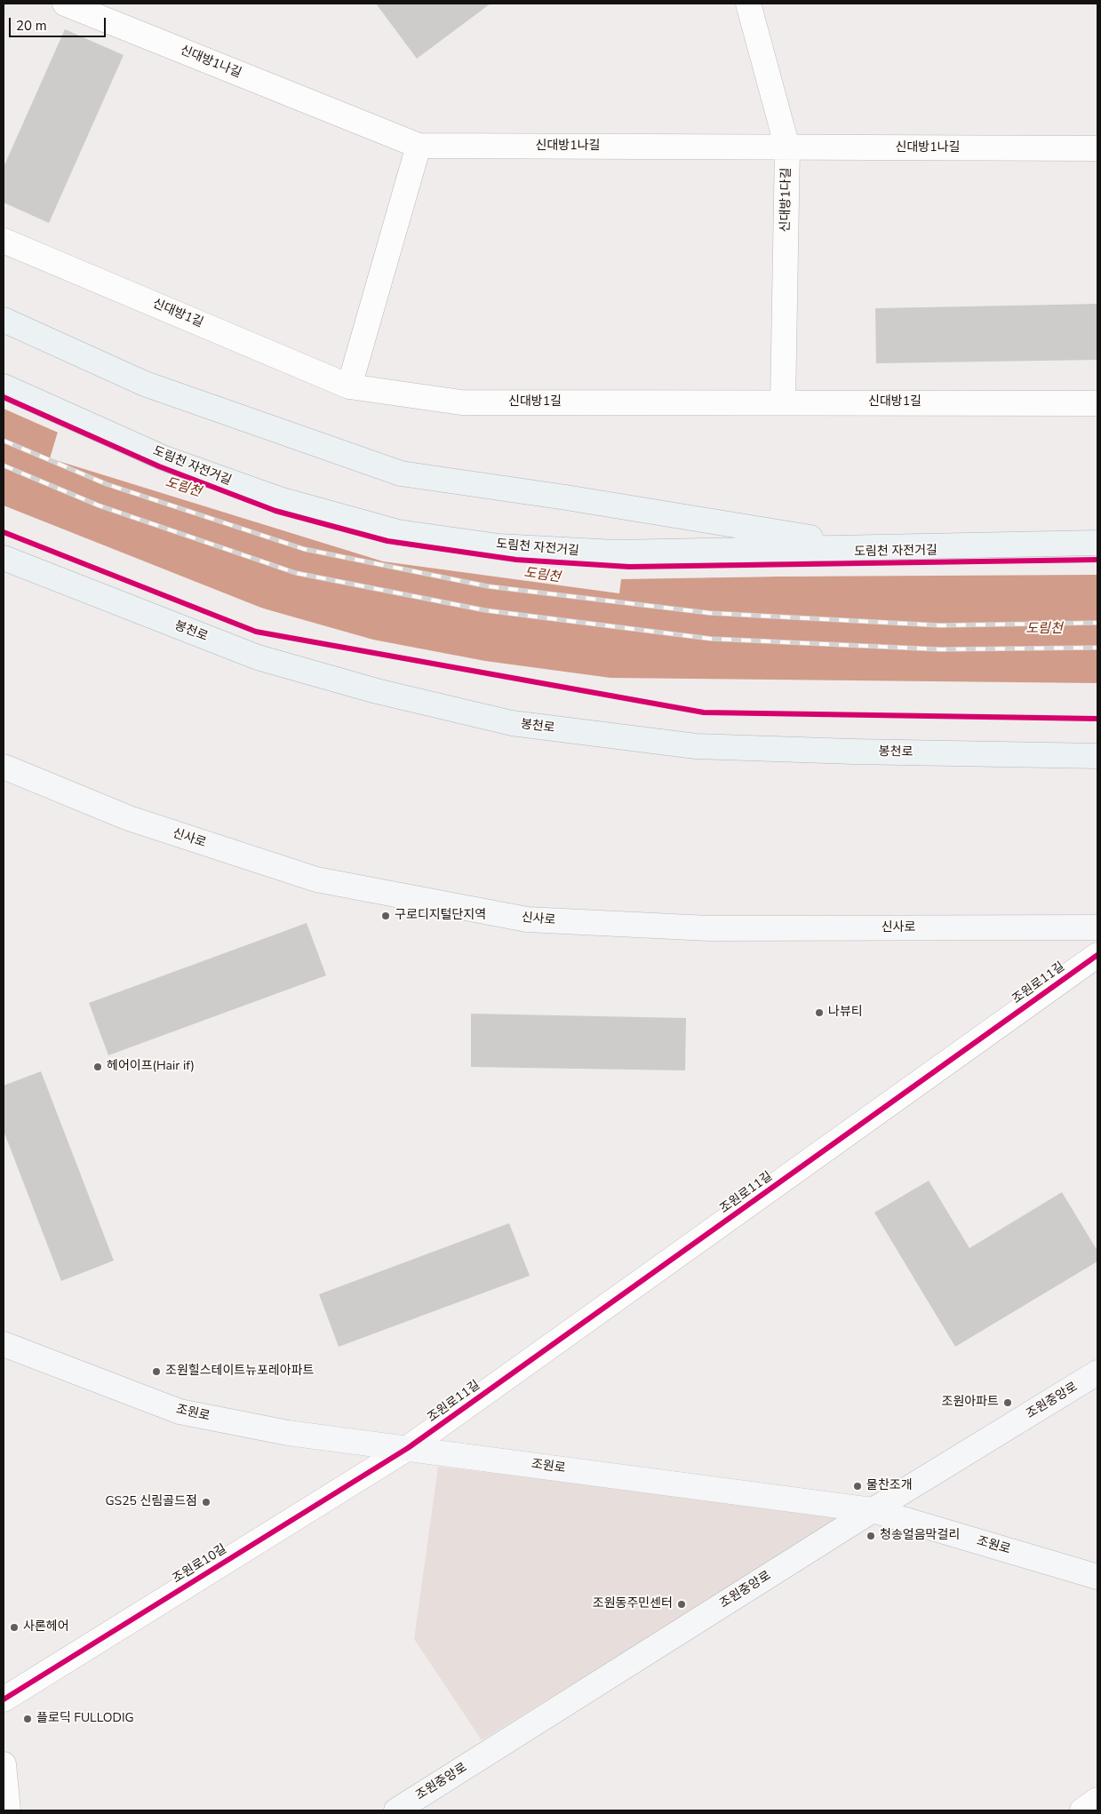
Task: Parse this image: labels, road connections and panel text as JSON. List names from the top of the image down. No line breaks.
{"streets":{"main road":["봉천로"],"street":["신대방1나길","신대방1다길","신대방1길","신사로","조원로11길","조원중앙로","조원로","조원로10길"],"cycle path":["도림천 자전거길"]},"crossings":[["신대방1나길","신대방1다길"],["신대방1다길","신대방1길"],["조원로11길","조원로"],["조원로11길","조원로10길"],["조원중앙로","조원로"],["조원로","조원로10길"]],"water":["도림천"],"places":["구로디지털단지역","나뷰티","헤어이프(Hair if)","조원힐스테이트뉴포레아파트","조원아파트","물찬조개","GS25 신림골드점","청송얼음막걸리","조원동주민센터","사론헤어","플로딕 FULLODIG"],"scale_bar":"20 m"}
